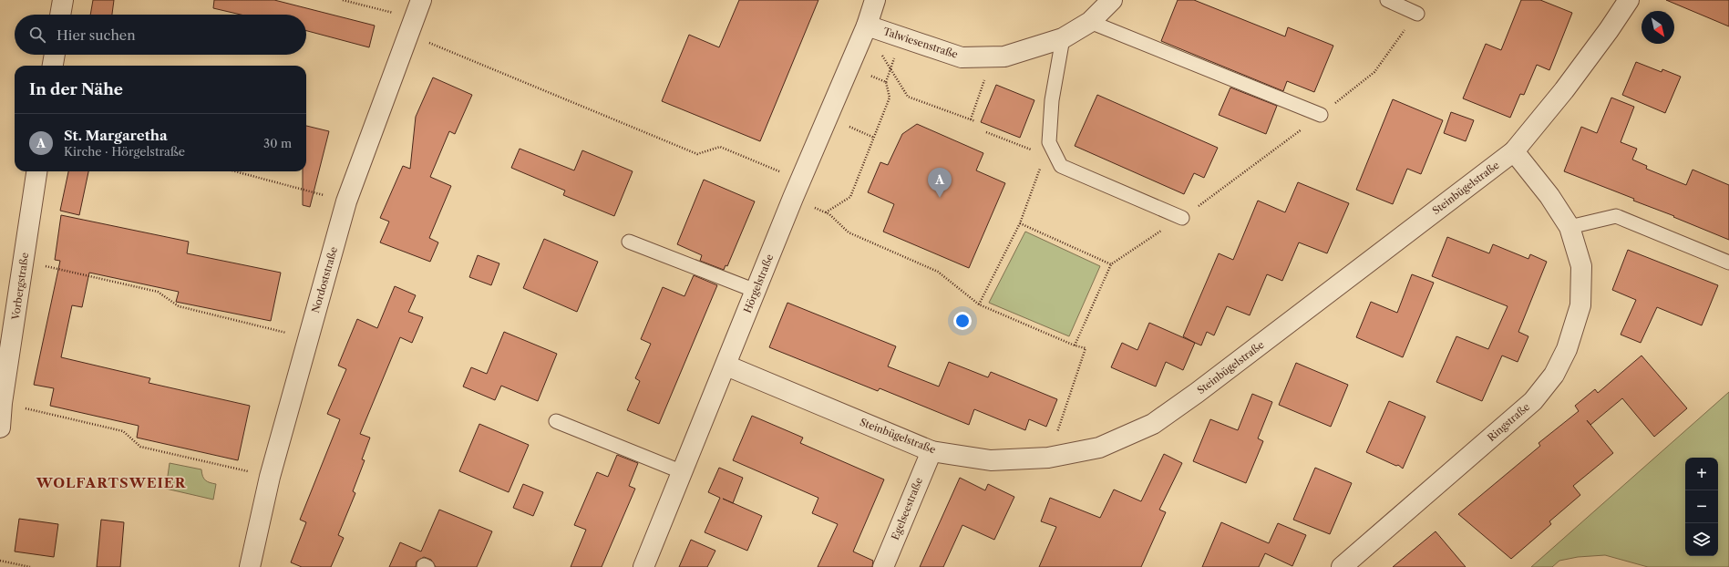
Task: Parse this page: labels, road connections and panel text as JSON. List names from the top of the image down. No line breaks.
{"streets":{"street":["Talwiesenstraße","Steinbügelstraße","Nordoststraße","Hörgelstraße","Vorbergstraße","Ringstraße","Egelseestraße"]},"crossings":[["Talwiesenstraße","Hörgelstraße"],["Steinbügelstraße","Hörgelstraße"],["Steinbügelstraße","Ringstraße"],["Steinbügelstraße","Egelseestraße"]],"districts":["WOLFARTSWEIER"],"north":"bottom right","page":{"search":"Hier suchen","heading":"In der Nähe","list":[{"mark":"A","name":"St. Margaretha","note":"Kirche · Hörgelstraße","value":"30 m"}],"pins":"A","map_buttons":["+","−"]}}
